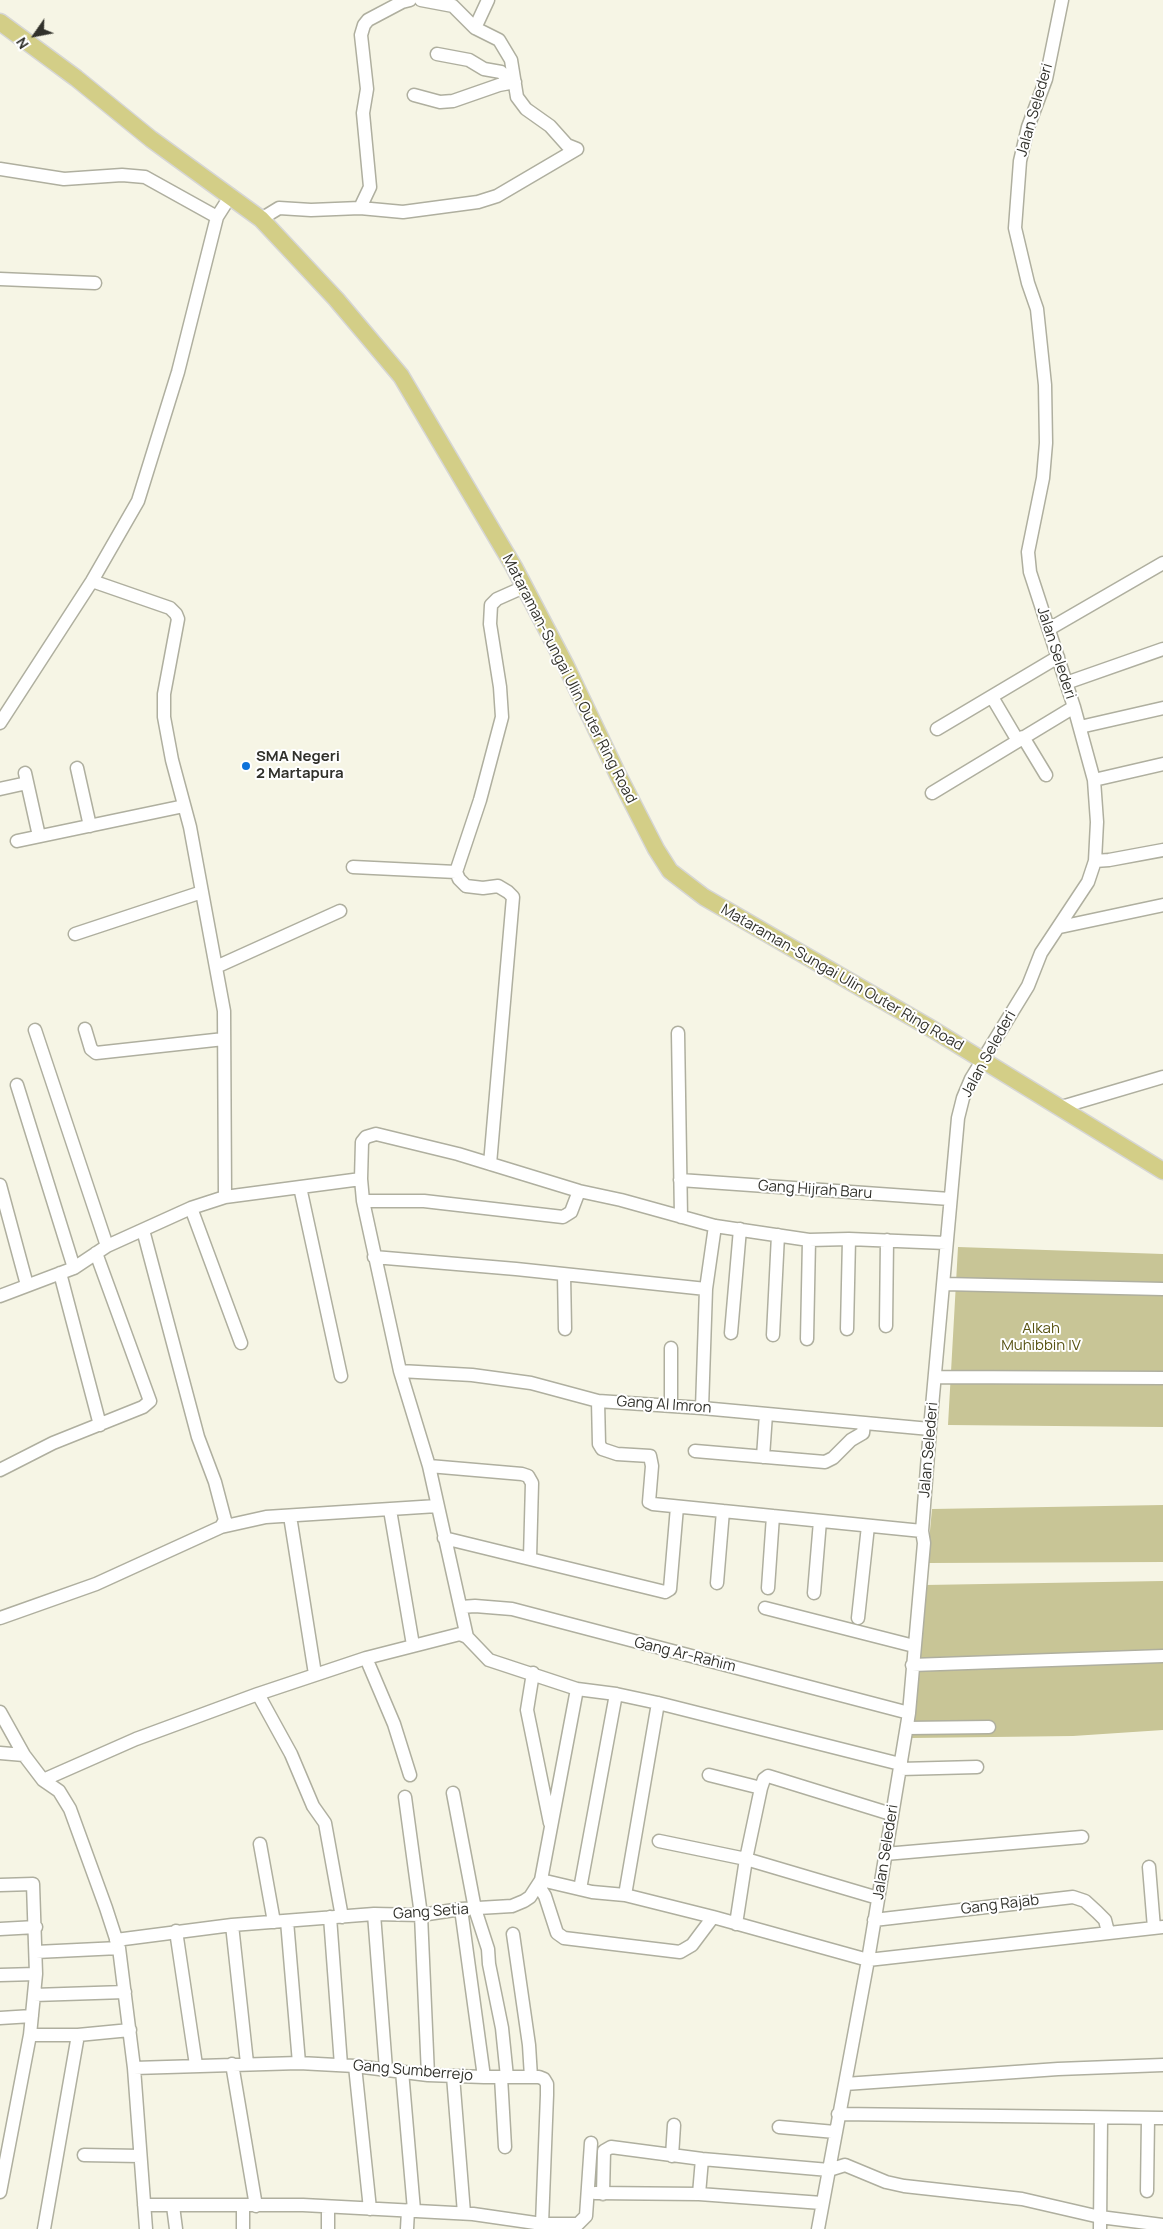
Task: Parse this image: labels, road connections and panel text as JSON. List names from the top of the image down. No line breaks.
{"streets":{"main road":["Mataraman-Sungai Ulin Outer Ring Road"],"street":["Jalan Selederi","Gang Hijrah Baru","Gang Al Imron","Gang Ar-Rahim","Gang Rajab","Gang Setia","Gang Sumberrejo"]},"crossings":[["Jalan Selederi","Mataraman-Sungai Ulin Outer Ring Road"],["Jalan Selederi","Gang Hijrah Baru"],["Jalan Selederi","Gang Al Imron"],["Jalan Selederi","Gang Ar-Rahim"],["Jalan Selederi","Gang Rajab"]],"parks":["Alkah Muhibbin IV"],"places":["SMA Negeri 2 Martapura"],"north":"bottom left"}
